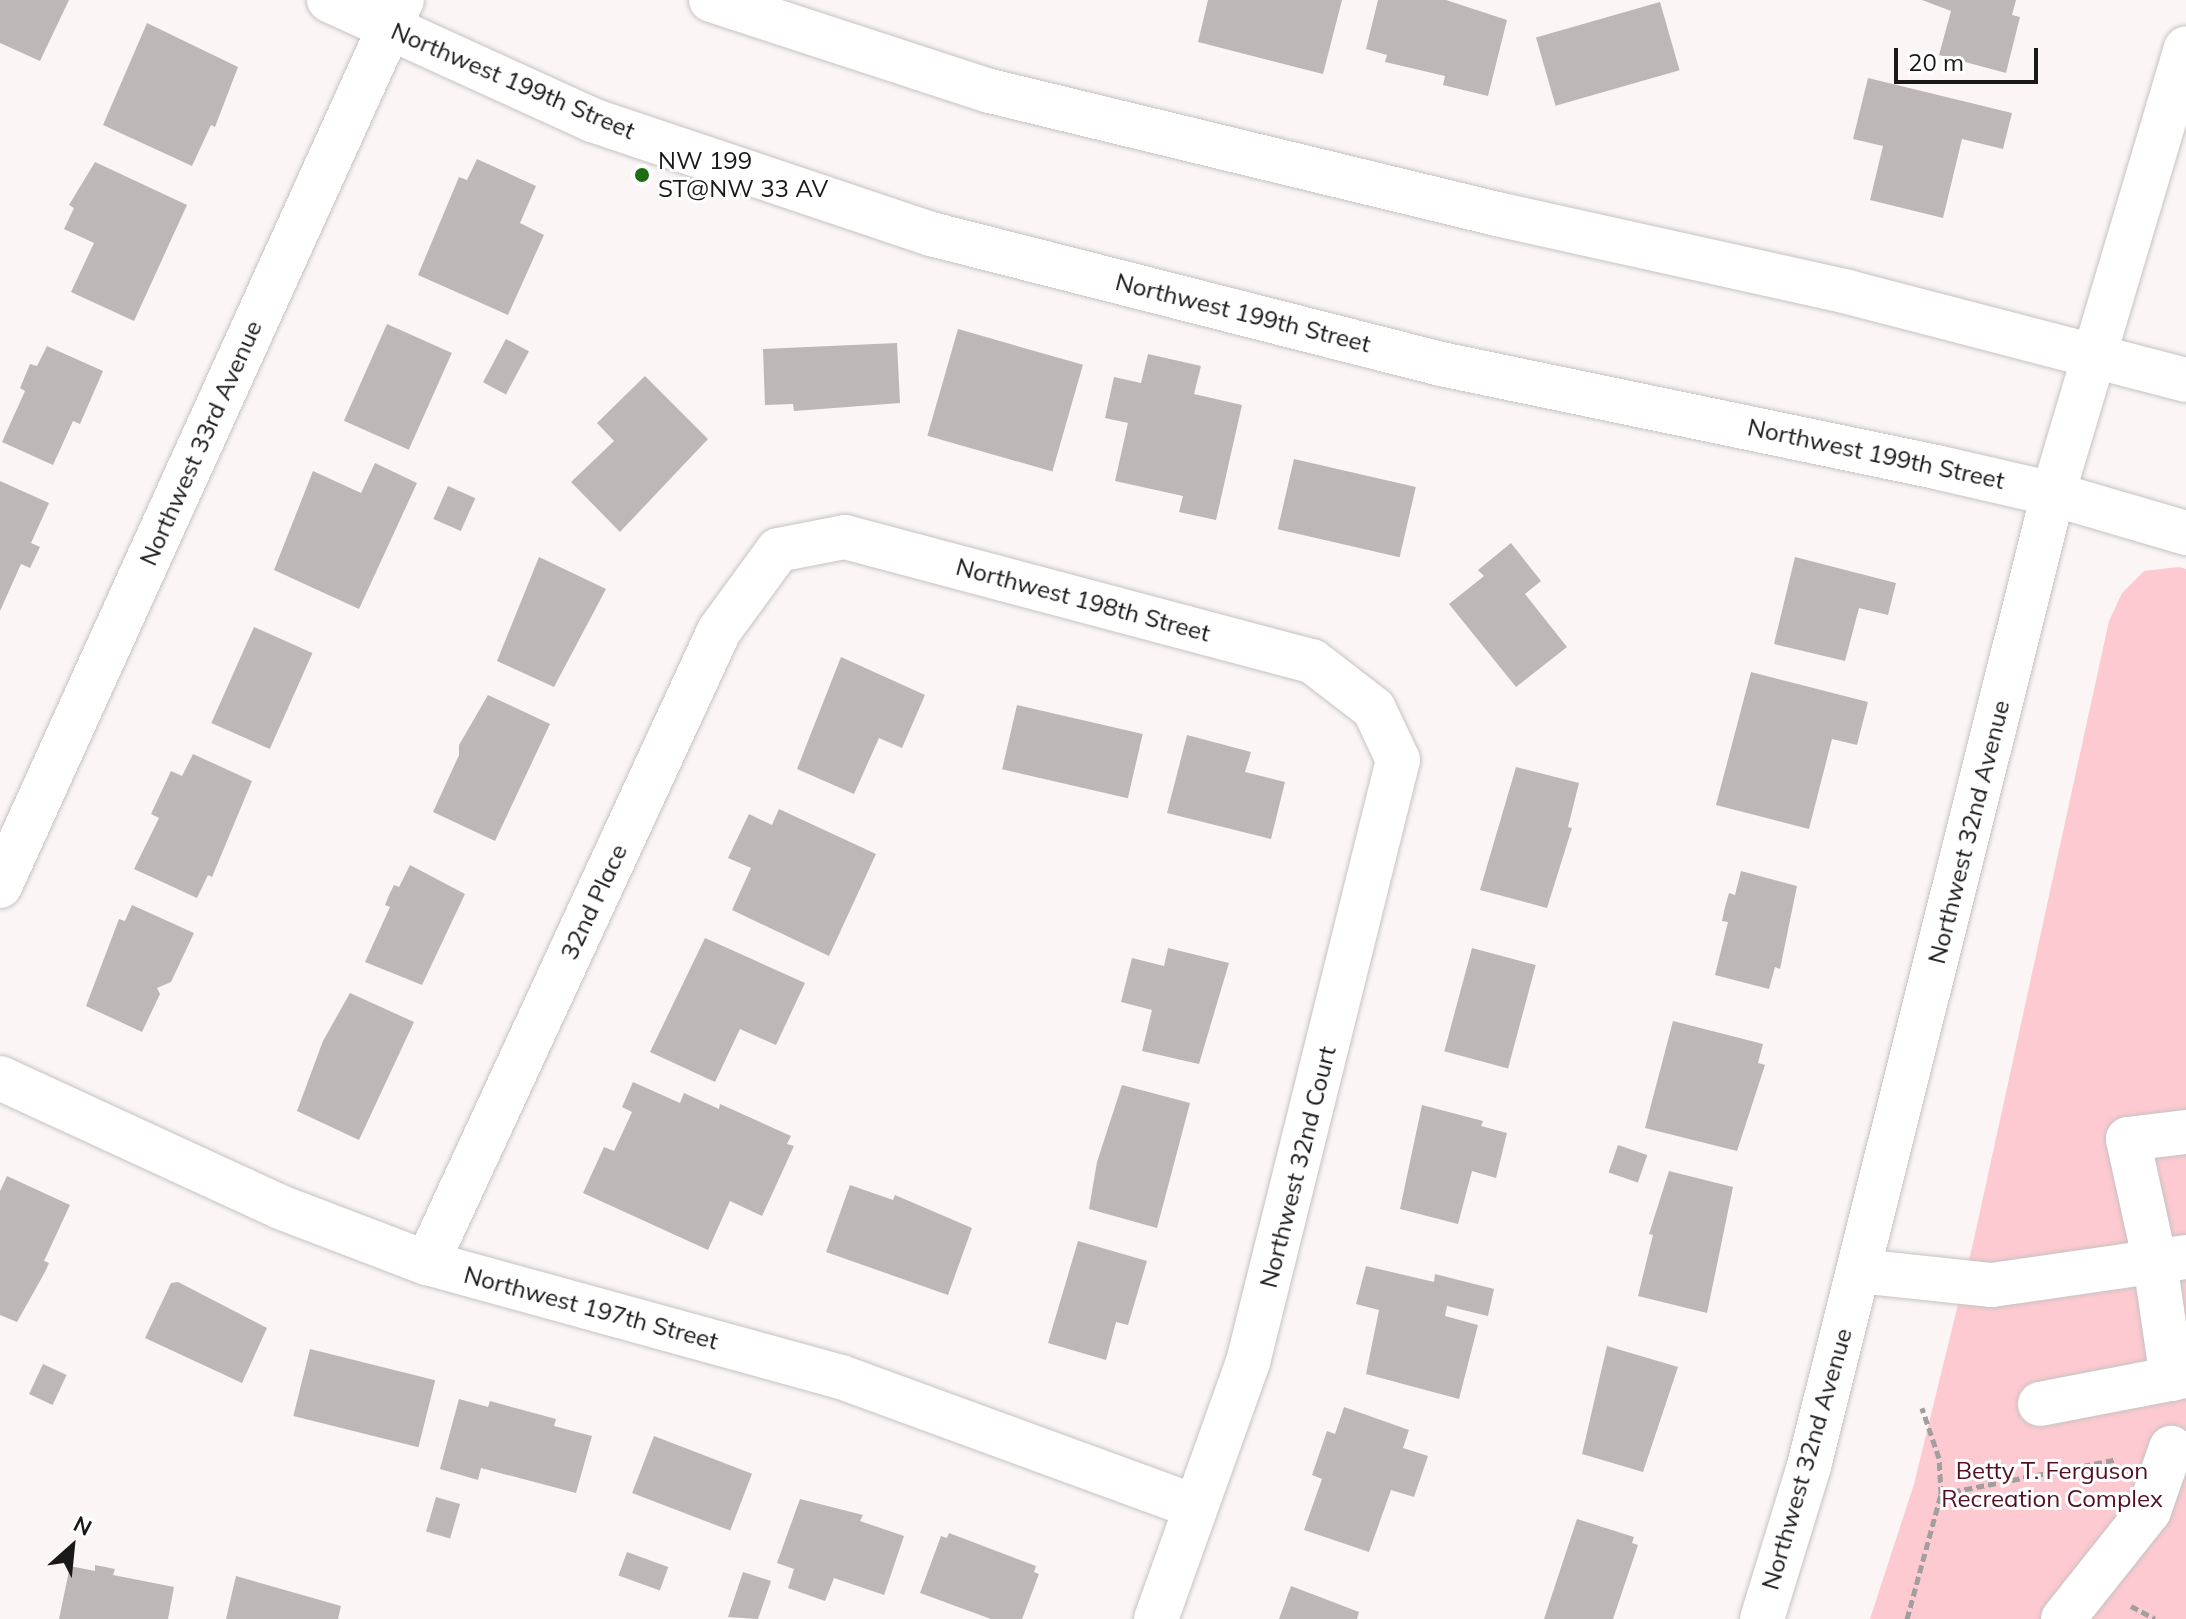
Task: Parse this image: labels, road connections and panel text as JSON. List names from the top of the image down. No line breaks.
{"streets":{"street":["Northwest 199th Street","Northwest 33rd Avenue","Northwest 198th Street","Northwest 32nd Avenue","32nd Place","Northwest 32nd Court","Northwest 197th Street"]},"crossings":[["Northwest 199th Street","Northwest 33rd Avenue"],["Northwest 199th Street","Northwest 32nd Avenue"],["Northwest 198th Street","32nd Place"],["Northwest 198th Street","Northwest 32nd Court"],["32nd Place","Northwest 197th Street"],["Northwest 32nd Court","Northwest 197th Street"]],"parks":["Betty T. Ferguson Recreation Complex"],"places":["NW 199 ST@NW 33 AV"],"scale_bar":"20 m","north":"top right"}
